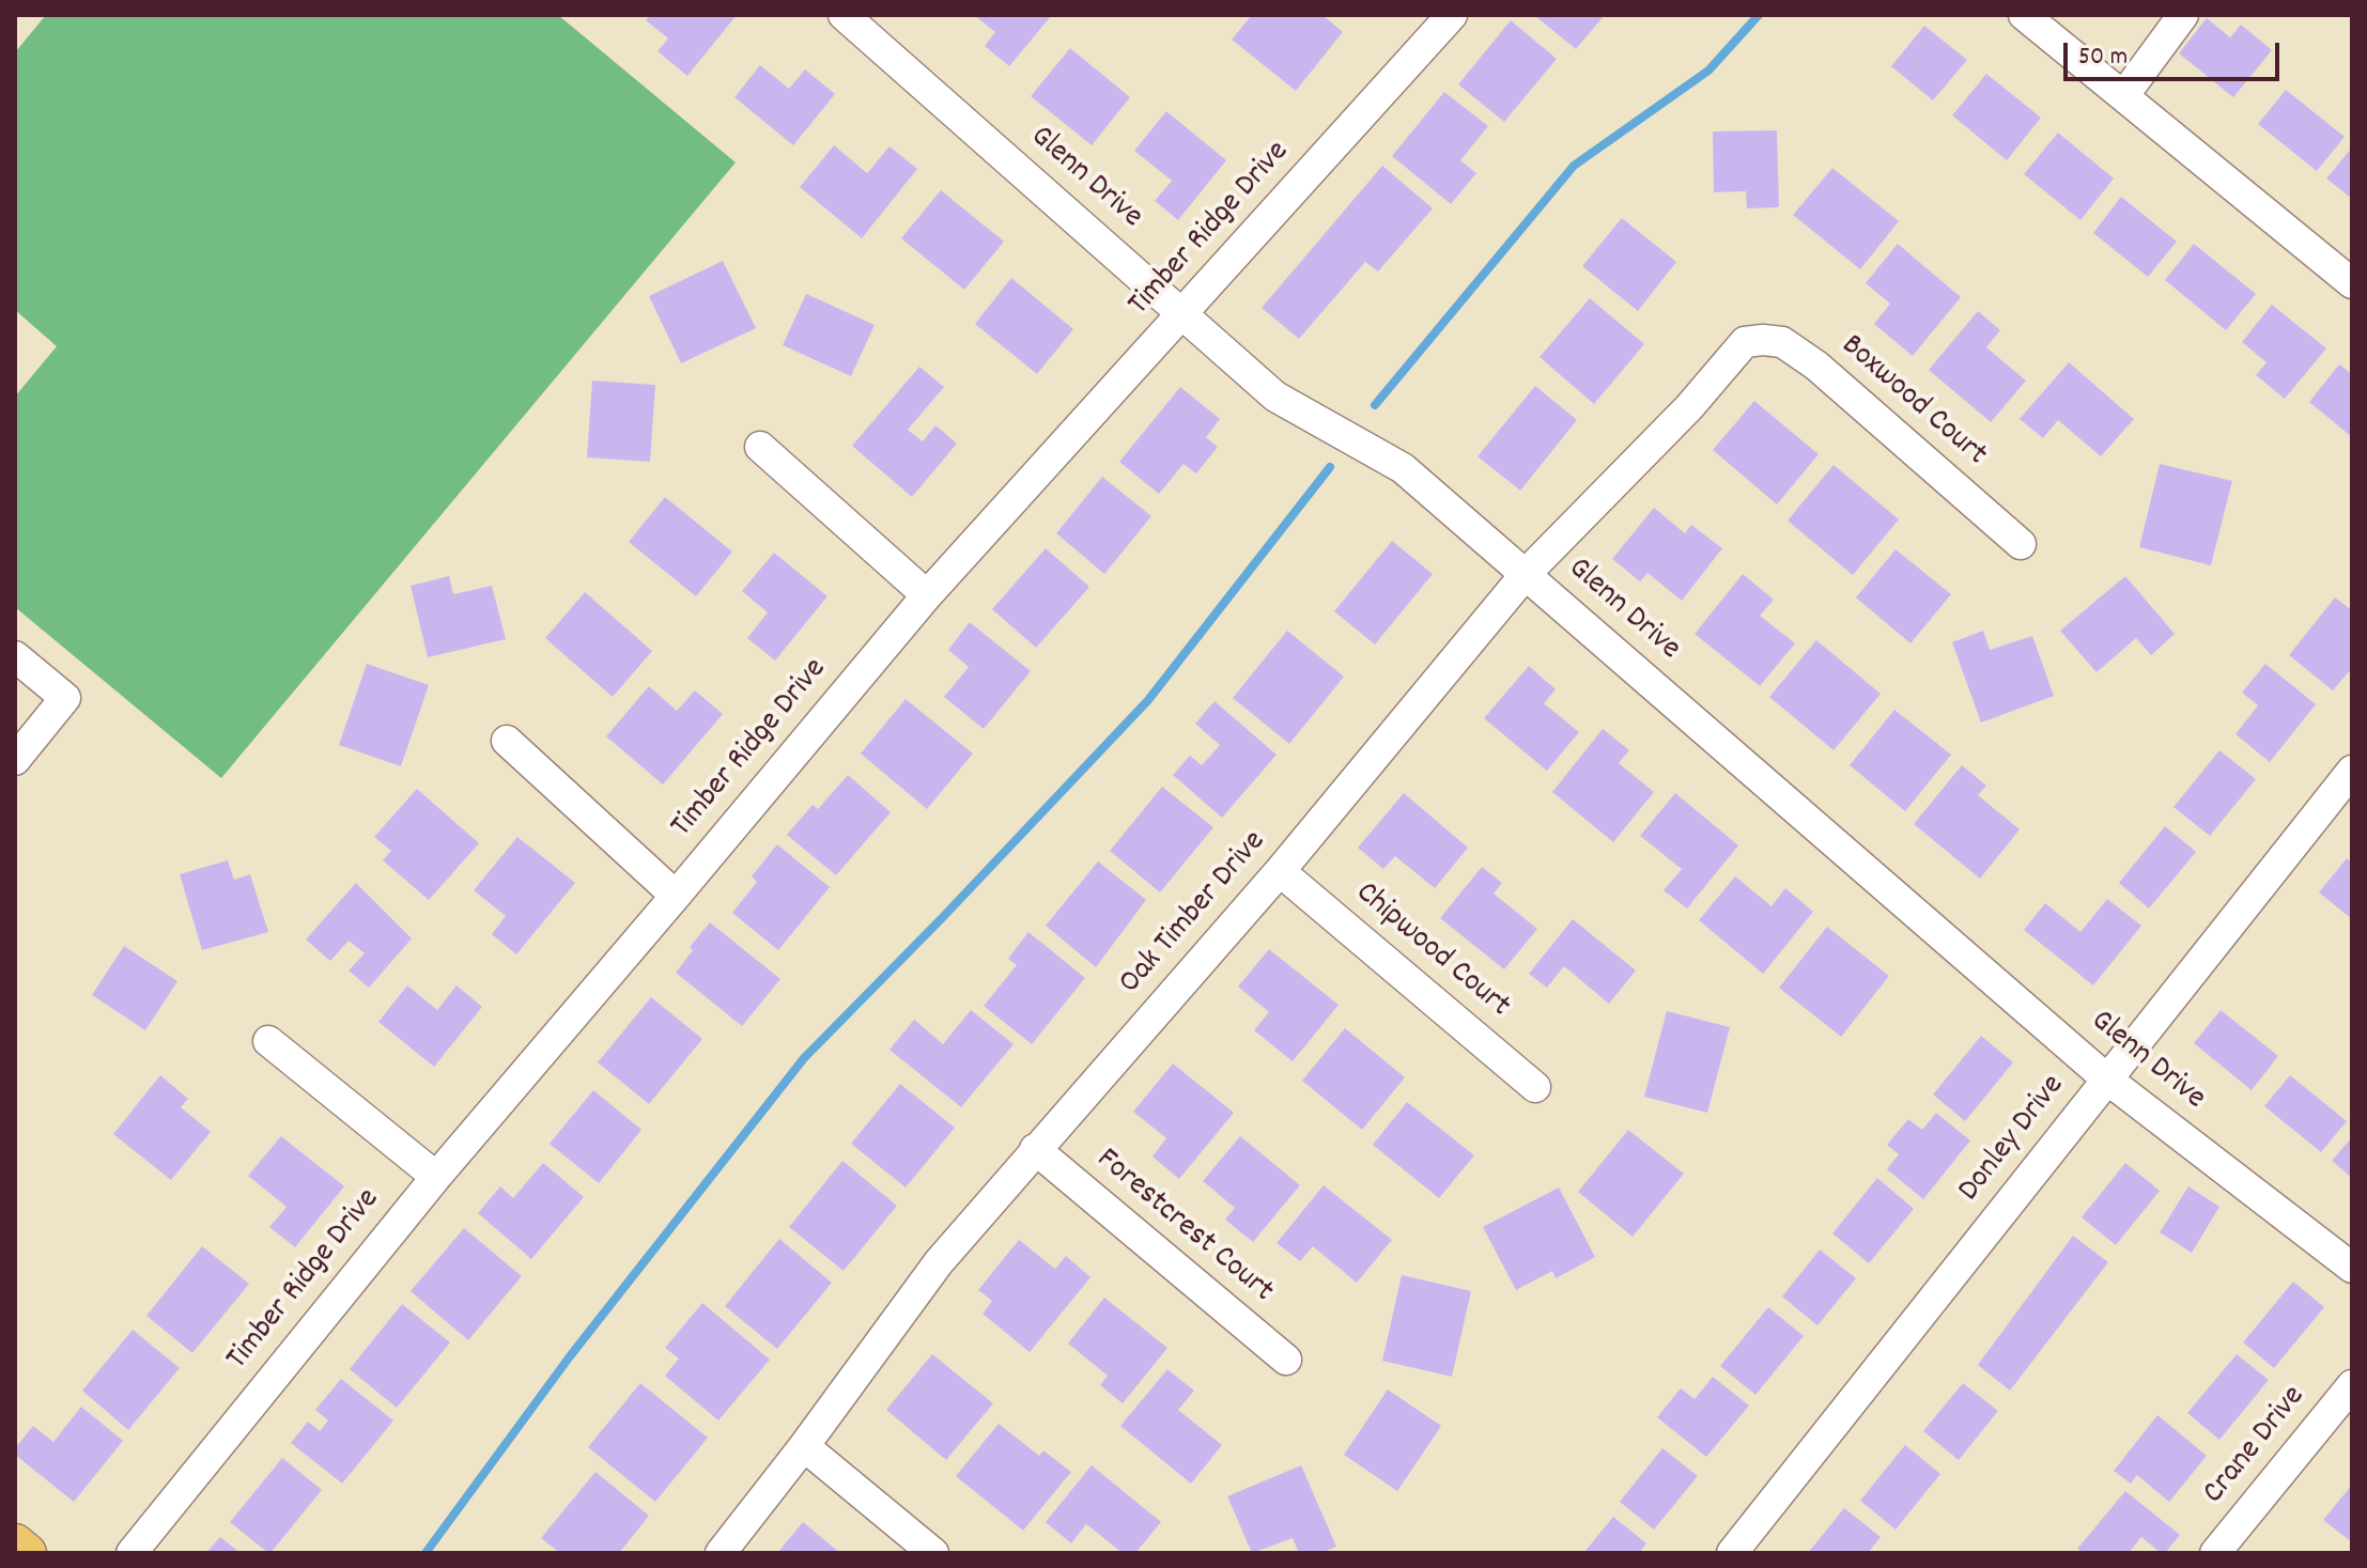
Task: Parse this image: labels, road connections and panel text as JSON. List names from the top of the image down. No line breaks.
{"streets":{"street":["Glenn Drive","Timber Ridge Drive","Boxwood Court","Oak Timber Drive","Chipwood Court","Donley Drive","Forestcrest Court","Crane Drive"]},"crossings":[["Glenn Drive","Timber Ridge Drive"],["Glenn Drive","Oak Timber Drive"],["Glenn Drive","Donley Drive"],["Boxwood Court","Oak Timber Drive"],["Oak Timber Drive","Chipwood Court"],["Oak Timber Drive","Forestcrest Court"]],"scale_bar":"50 m"}
